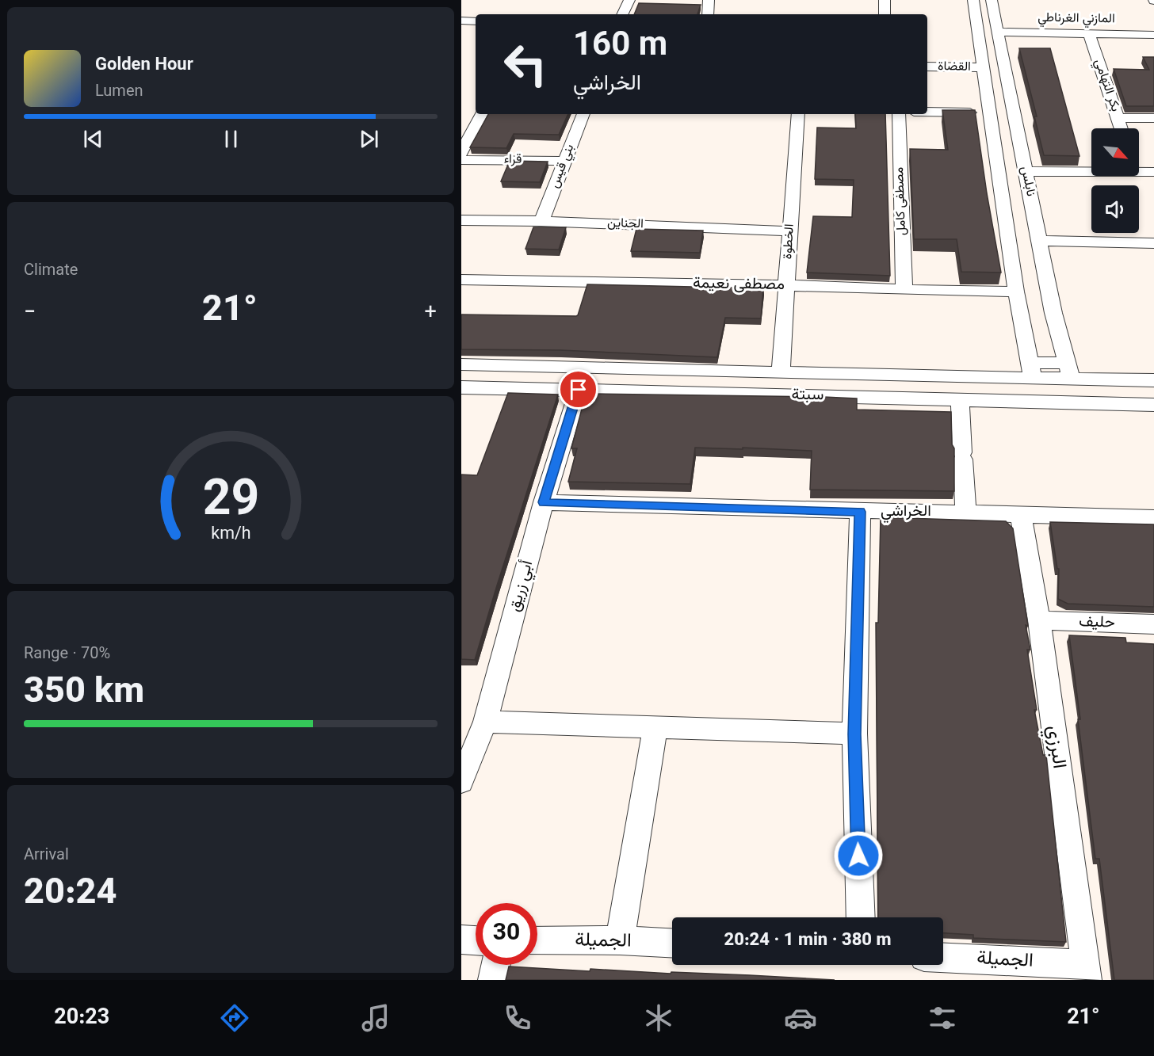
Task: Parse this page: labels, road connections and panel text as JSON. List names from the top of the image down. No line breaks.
{"streets":{"street":["المازني الغرناطي","القضاة","بكر التهامي","قراء","بني قيس","نابلس","مصطفى كامل","الجناين","الخطوة","مصطفى نعيمة","سبتة","الخراشي","أبي زريق","حليف","البرزي","الجميلة"]},"crossings":[["المازني الغرناطي","بكر التهامي"],["المازني الغرناطي","نابلس"],["القضاة","نابلس"],["قراء","بني قيس"],["بني قيس","الجناين"],["نابلس","مصطفى نعيمة"],["نابلس","سبتة"],["مصطفى كامل","مصطفى نعيمة"],["الجناين","الخطوة"],["الخطوة","مصطفى نعيمة"],["الخطوة","سبتة"],["سبتة","أبي زريق"],["الخراشي","أبي زريق"],["الخراشي","البرزي"],["حليف","البرزي"],["البرزي","الجميلة"]],"north":"bottom right","page":{"turn":["160 m","الخراشي"],"song":["Golden Hour","Lumen"],"tile":["Climate",["Range · 70%","350 km"],["Arrival","20:24"]],"heat":["−","21°","+"],"limit":"30","trip":"20:24 · 1 min · 380 m","tabs":["20:23","21°"],"gauge":["29","km/h"]}}
